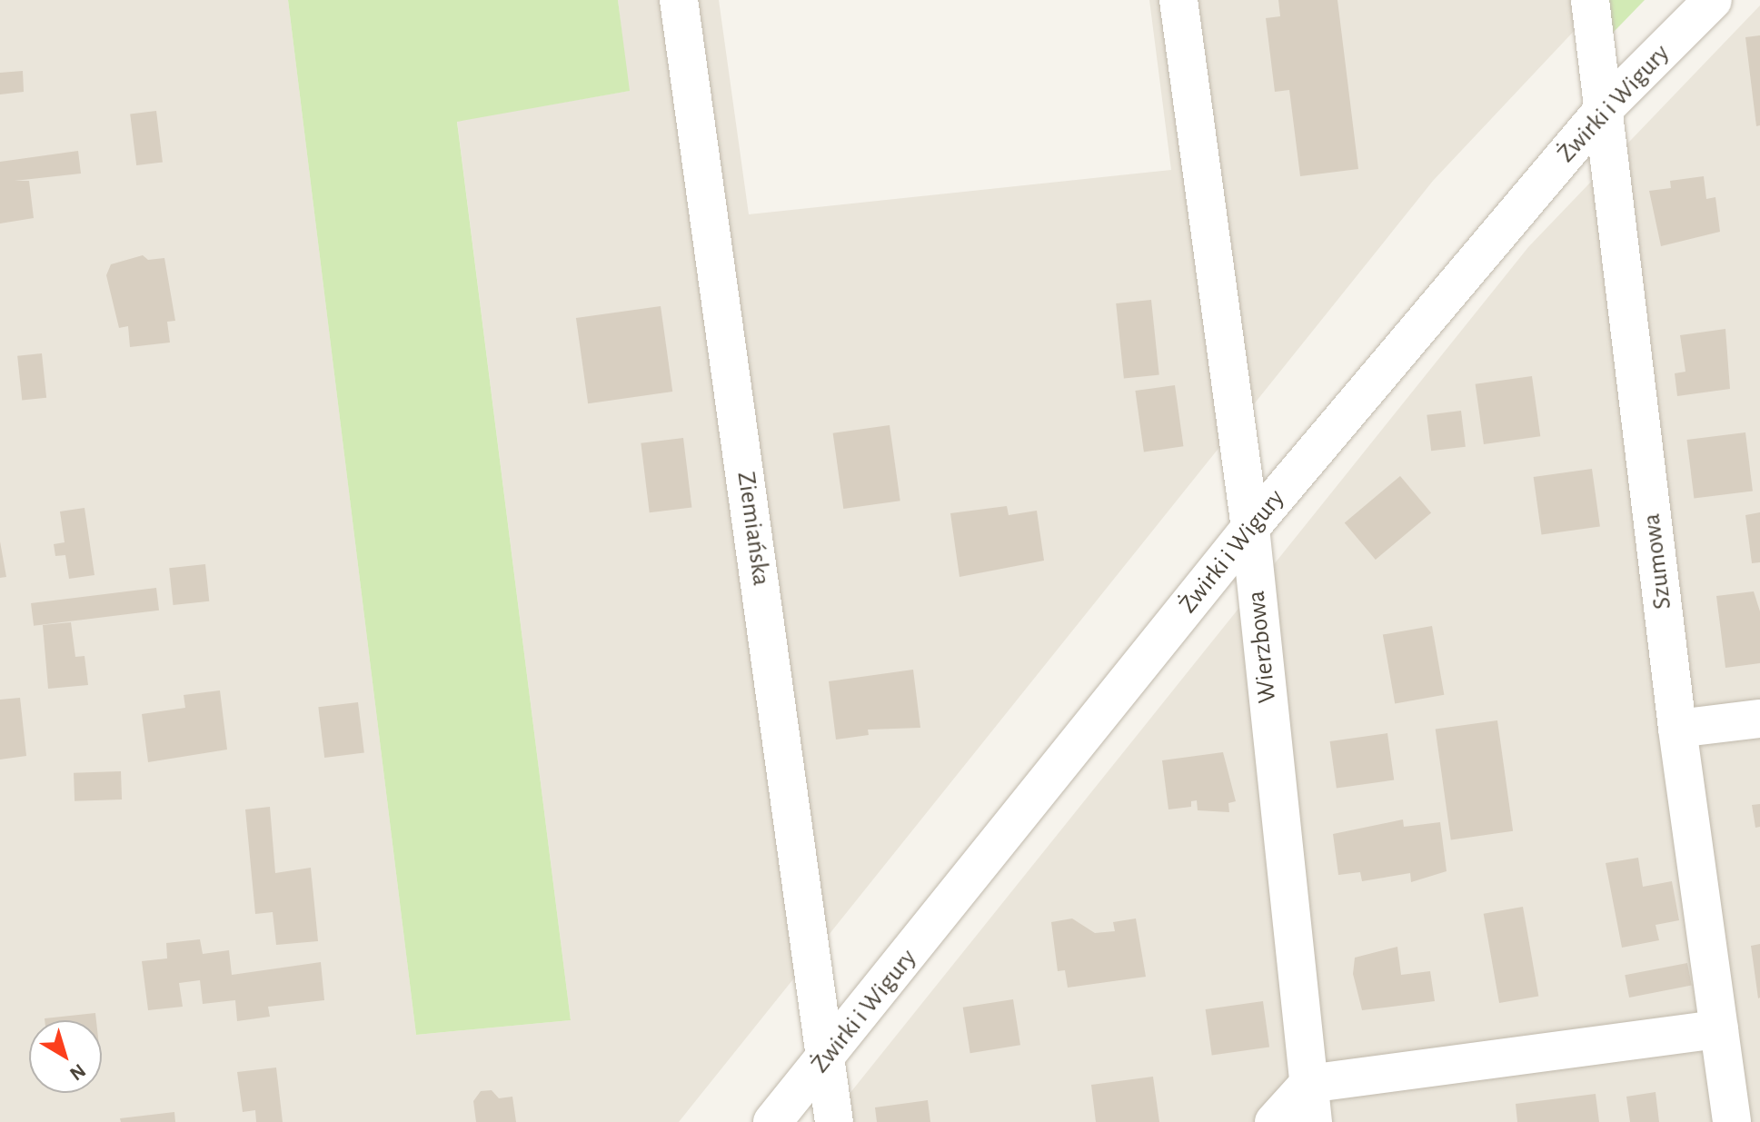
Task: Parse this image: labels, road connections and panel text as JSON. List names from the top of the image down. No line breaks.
{"streets":{"street":["Żwirki i Wigury","Ziemiańska","Szumowa","Wierzbowa"]},"crossings":[["Żwirki i Wigury","Ziemiańska"],["Żwirki i Wigury","Szumowa"],["Żwirki i Wigury","Wierzbowa"]],"north":"bottom right"}
